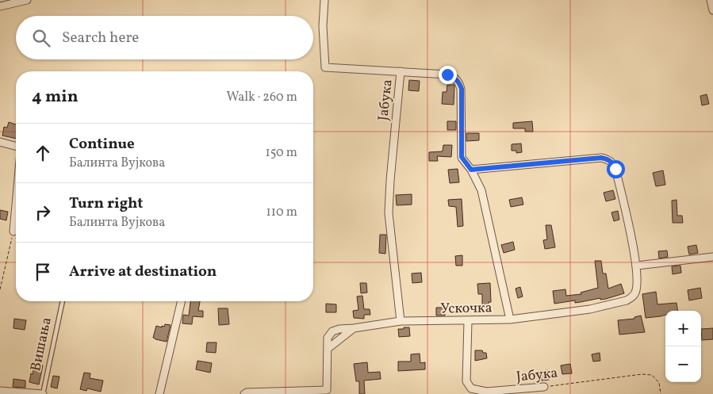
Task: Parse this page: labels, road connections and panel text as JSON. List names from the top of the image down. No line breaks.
{"streets":{"street":["Јабука","Ускочка","Вишања"]},"crossings":[["Јабука","Ускочка"]],"page":{"search":"Search here","heading":["4 min","Walk · 260 m"],"list":[["Continue","Балинта Вујкова","150 m"],["Turn right","Балинта Вујкова","110 m"],"Arrive at destination"],"map_buttons":["+","−"]}}
